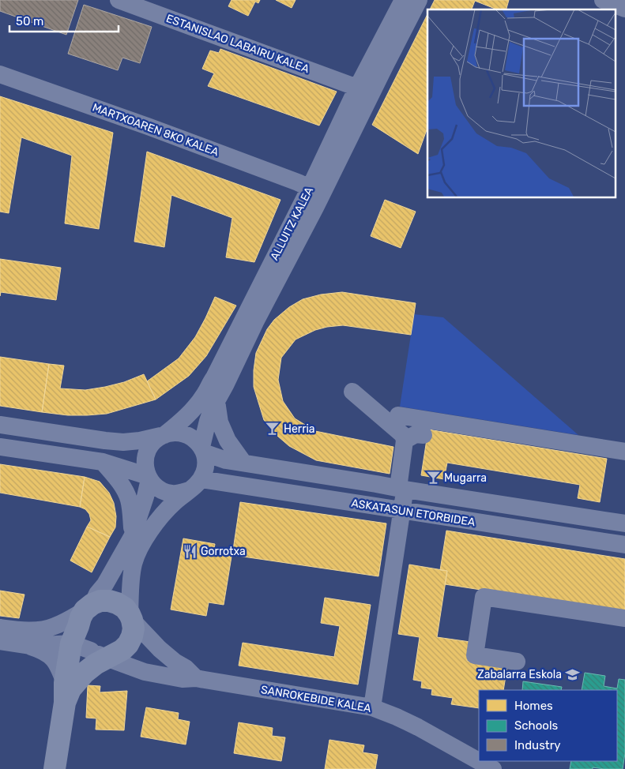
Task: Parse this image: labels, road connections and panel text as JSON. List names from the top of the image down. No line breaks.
{"streets":{"street":["ESTANISLAO LABAIRU KALEA","MARTXOAREN 8KO KALEA","ALLUITZ KALEA","ASKATASUN ETORBIDEA","SANROKEBIDE KALEA"]},"crossings":[["ESTANISLAO LABAIRU KALEA","ALLUITZ KALEA"],["MARTXOAREN 8KO KALEA","ALLUITZ KALEA"],["ALLUITZ KALEA","ASKATASUN ETORBIDEA"]],"places":{"bar":["Herria","Mugarra"],"restaurant":["Gorrotxa"],"school or university":["Zabalarra Eskola"]},"legend":["Homes","Schools","Industry"],"scale_bar":"50 m"}
